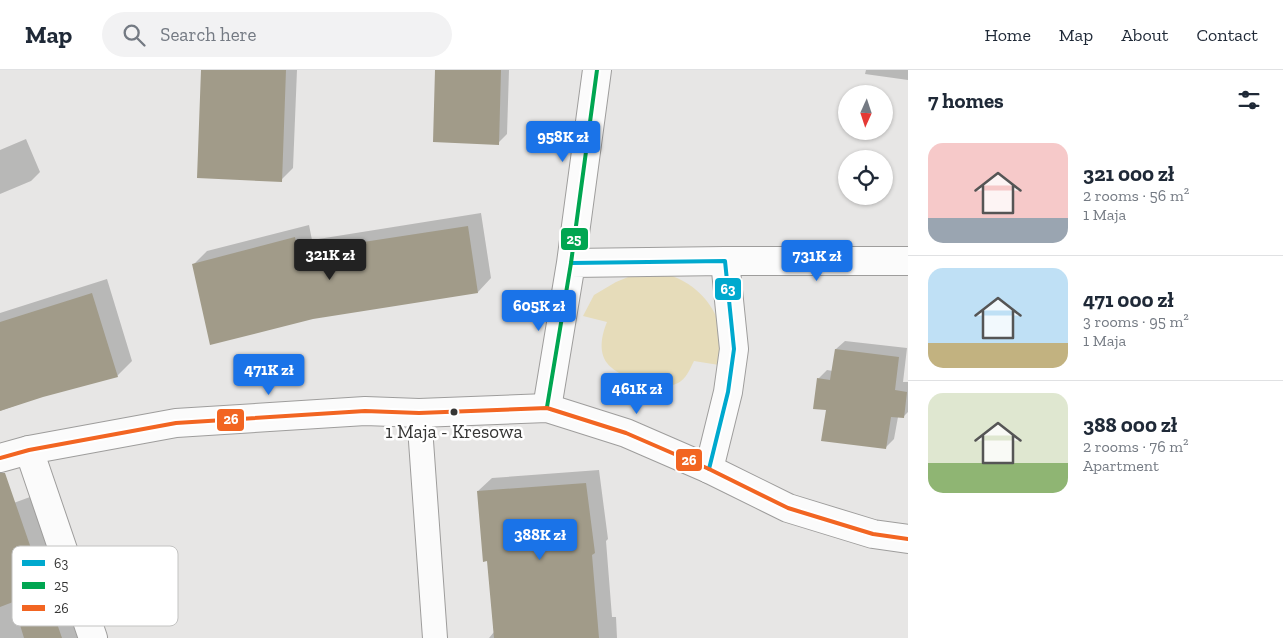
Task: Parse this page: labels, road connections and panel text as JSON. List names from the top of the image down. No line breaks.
{"places":["1 Maja - Kresowa"],"lines":["transit line 25","transit line 63","transit line 26"],"legend":["63","25","26"],"north":"bottom","page":{"header":"Map","search":"Search here","nav":["Home","Map","About","Contact"],"heading":"7 homes","price":["958K zł","321K zł","731K zł","605K zł","471K zł","461K zł","388K zł"],"list":[{"name":"321 000 zł","note":"2 rooms · 56 m² · 1 Maja"},{"name":"471 000 zł","note":"3 rooms · 95 m² · 1 Maja"},{"name":"388 000 zł","note":"2 rooms · 76 m² · Apartment"}]}}
